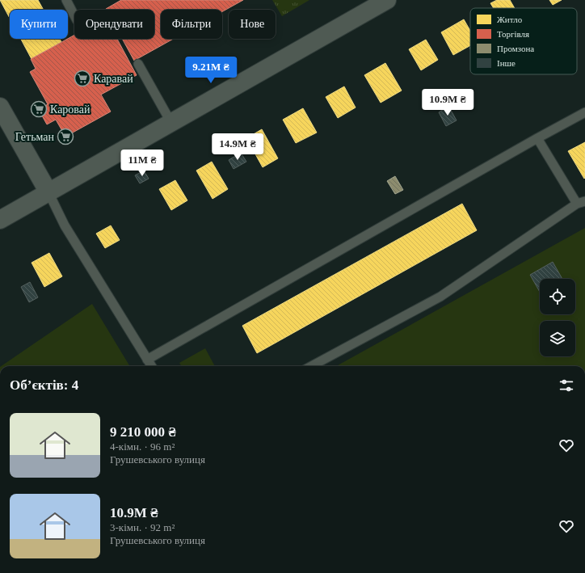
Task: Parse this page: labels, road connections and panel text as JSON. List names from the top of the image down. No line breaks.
{"places":{"supermarket":["Каравай","Каровай","Гетьман"]},"legend":["Житло","Торгівля","Промзона","Інше"],"page":{"chip":["Купити","Орендувати","Фільтри","Нове"],"price":["9.21M ₴","10.9M ₴","14.9M ₴","11M ₴"],"heading":"Об’єктів: 4","list":[{"name":"9 210 000 ₴","note":"4-кімн. · 96 m² · Грушевського вулиця"},{"name":"10.9M ₴","note":"3-кімн. · 92 m² · Грушевського вулиця"}]}}
